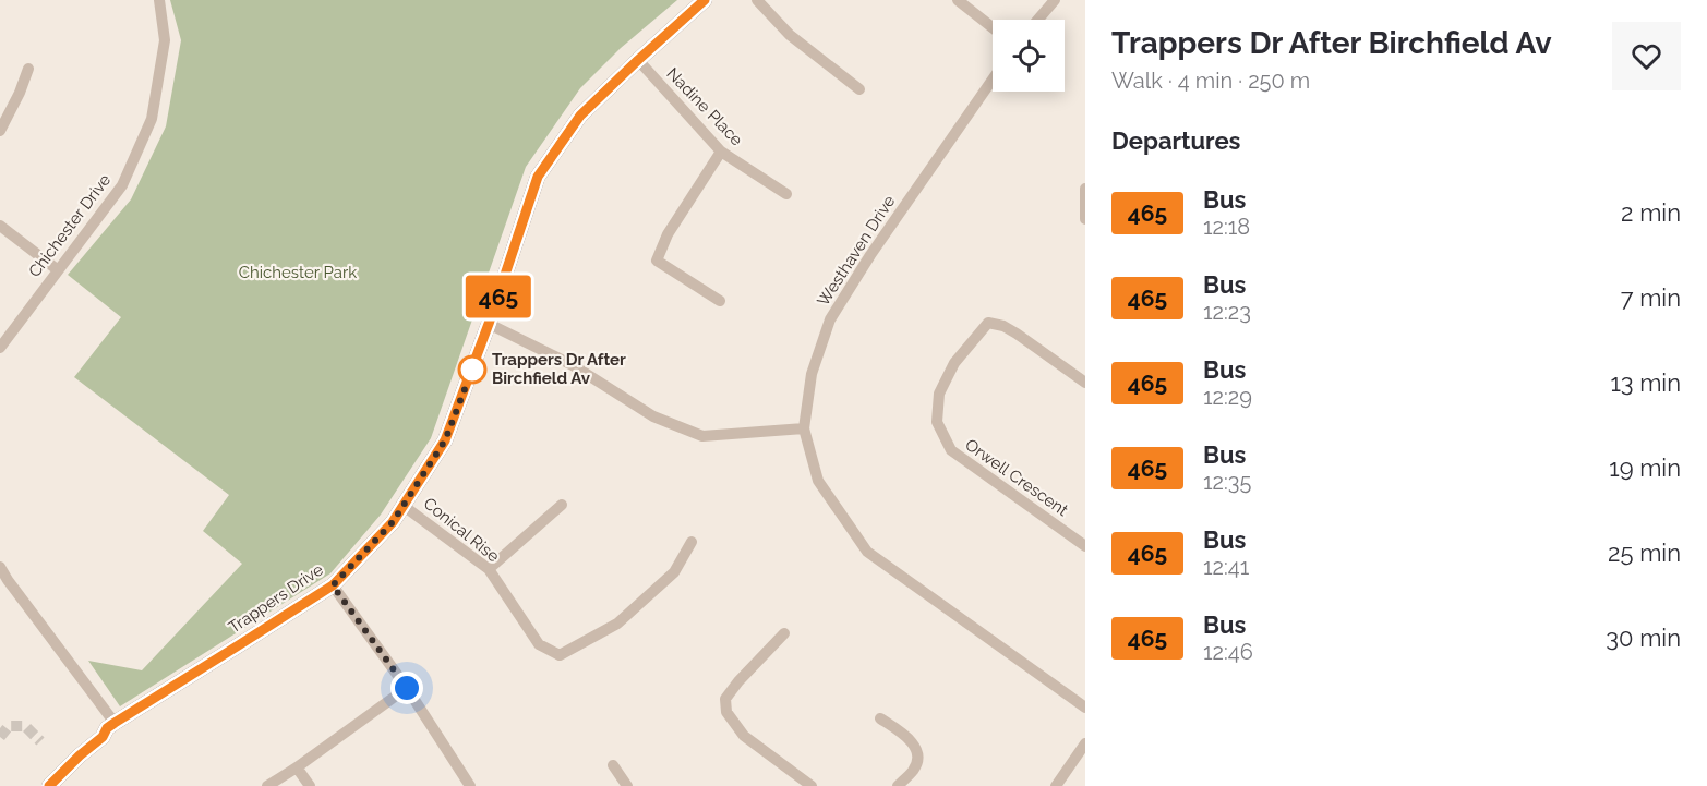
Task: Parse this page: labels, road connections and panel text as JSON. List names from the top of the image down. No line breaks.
{"streets":{"main road":["Trappers Drive"],"street":["Nadine Place","Chichester Drive","Westhaven Drive","Orwell Crescent","Conical Rise"]},"crossings":[["Nadine Place","Trappers Drive"],["Conical Rise","Trappers Drive"]],"parks":["Chichester Park"],"places":["Trappers Dr After Birchfield Av"],"lines":["bus line 465"],"page":{"on_map":"465","heading":[["Trappers Dr After Birchfield Av","Walk · 4 min · 250 m"],"Departures"],"list":[{"mark":"465","name":"Bus","note":"12:18","value":"2 min"},{"mark":"465","name":"Bus","note":"12:23","value":"7 min"},{"mark":"465","name":"Bus","note":"12:29","value":"13 min"},{"mark":"465","name":"Bus","note":"12:35","value":"19 min"},{"mark":"465","name":"Bus","note":"12:41","value":"25 min"},{"mark":"465","name":"Bus","note":"12:46","value":"30 min"}]}}
